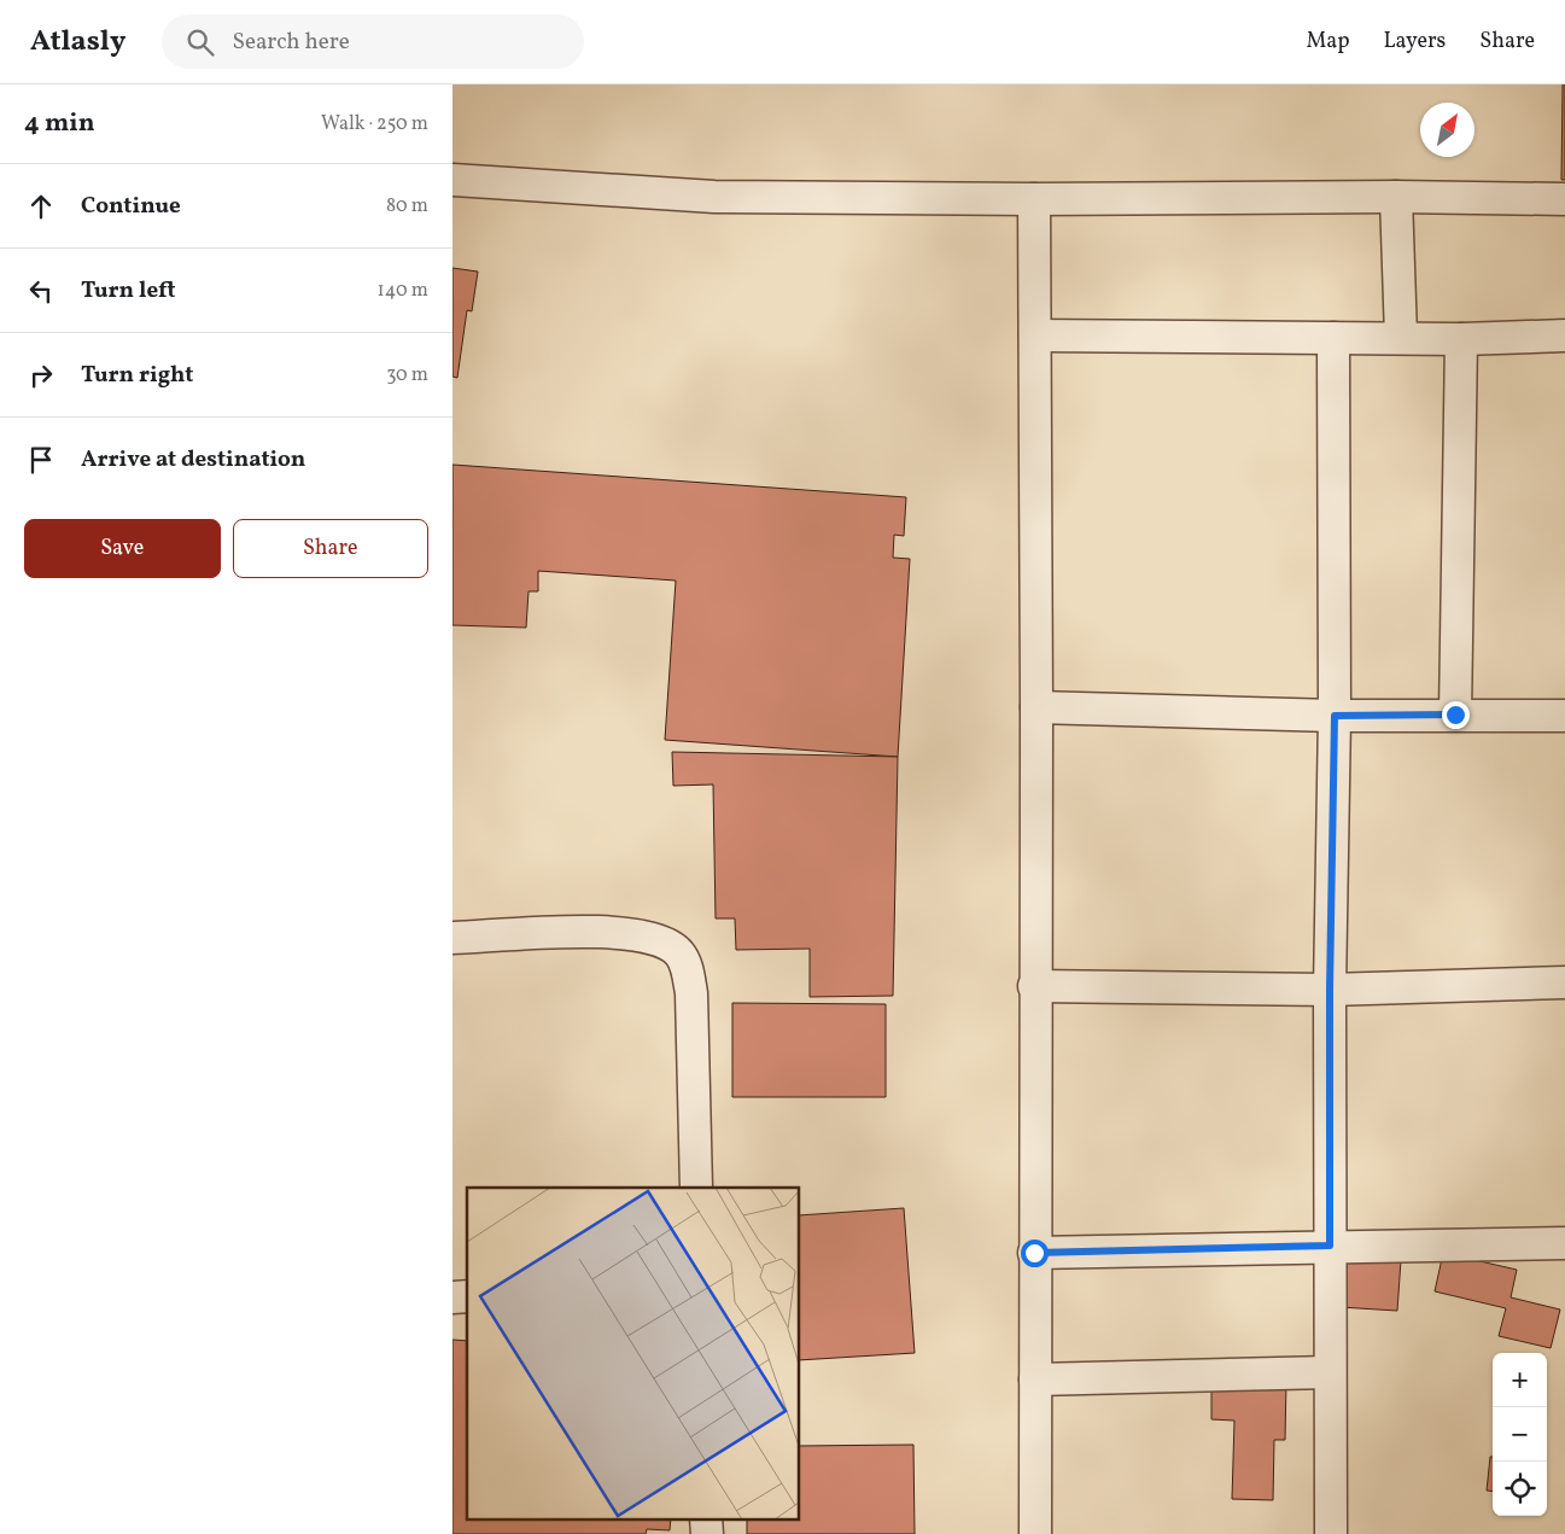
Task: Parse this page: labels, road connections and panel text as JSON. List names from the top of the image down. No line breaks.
{"north":"top right","page":{"header":"Atlasly","search":"Search here","nav":["Map","Layers","Share"],"heading":["4 min","Walk · 250 m"],"list":[["Continue","80 m"],["Turn left","140 m"],["Turn right","30 m"],"Arrive at destination"],"buttons":["Save","Share"],"map_buttons":["+","−"]}}
